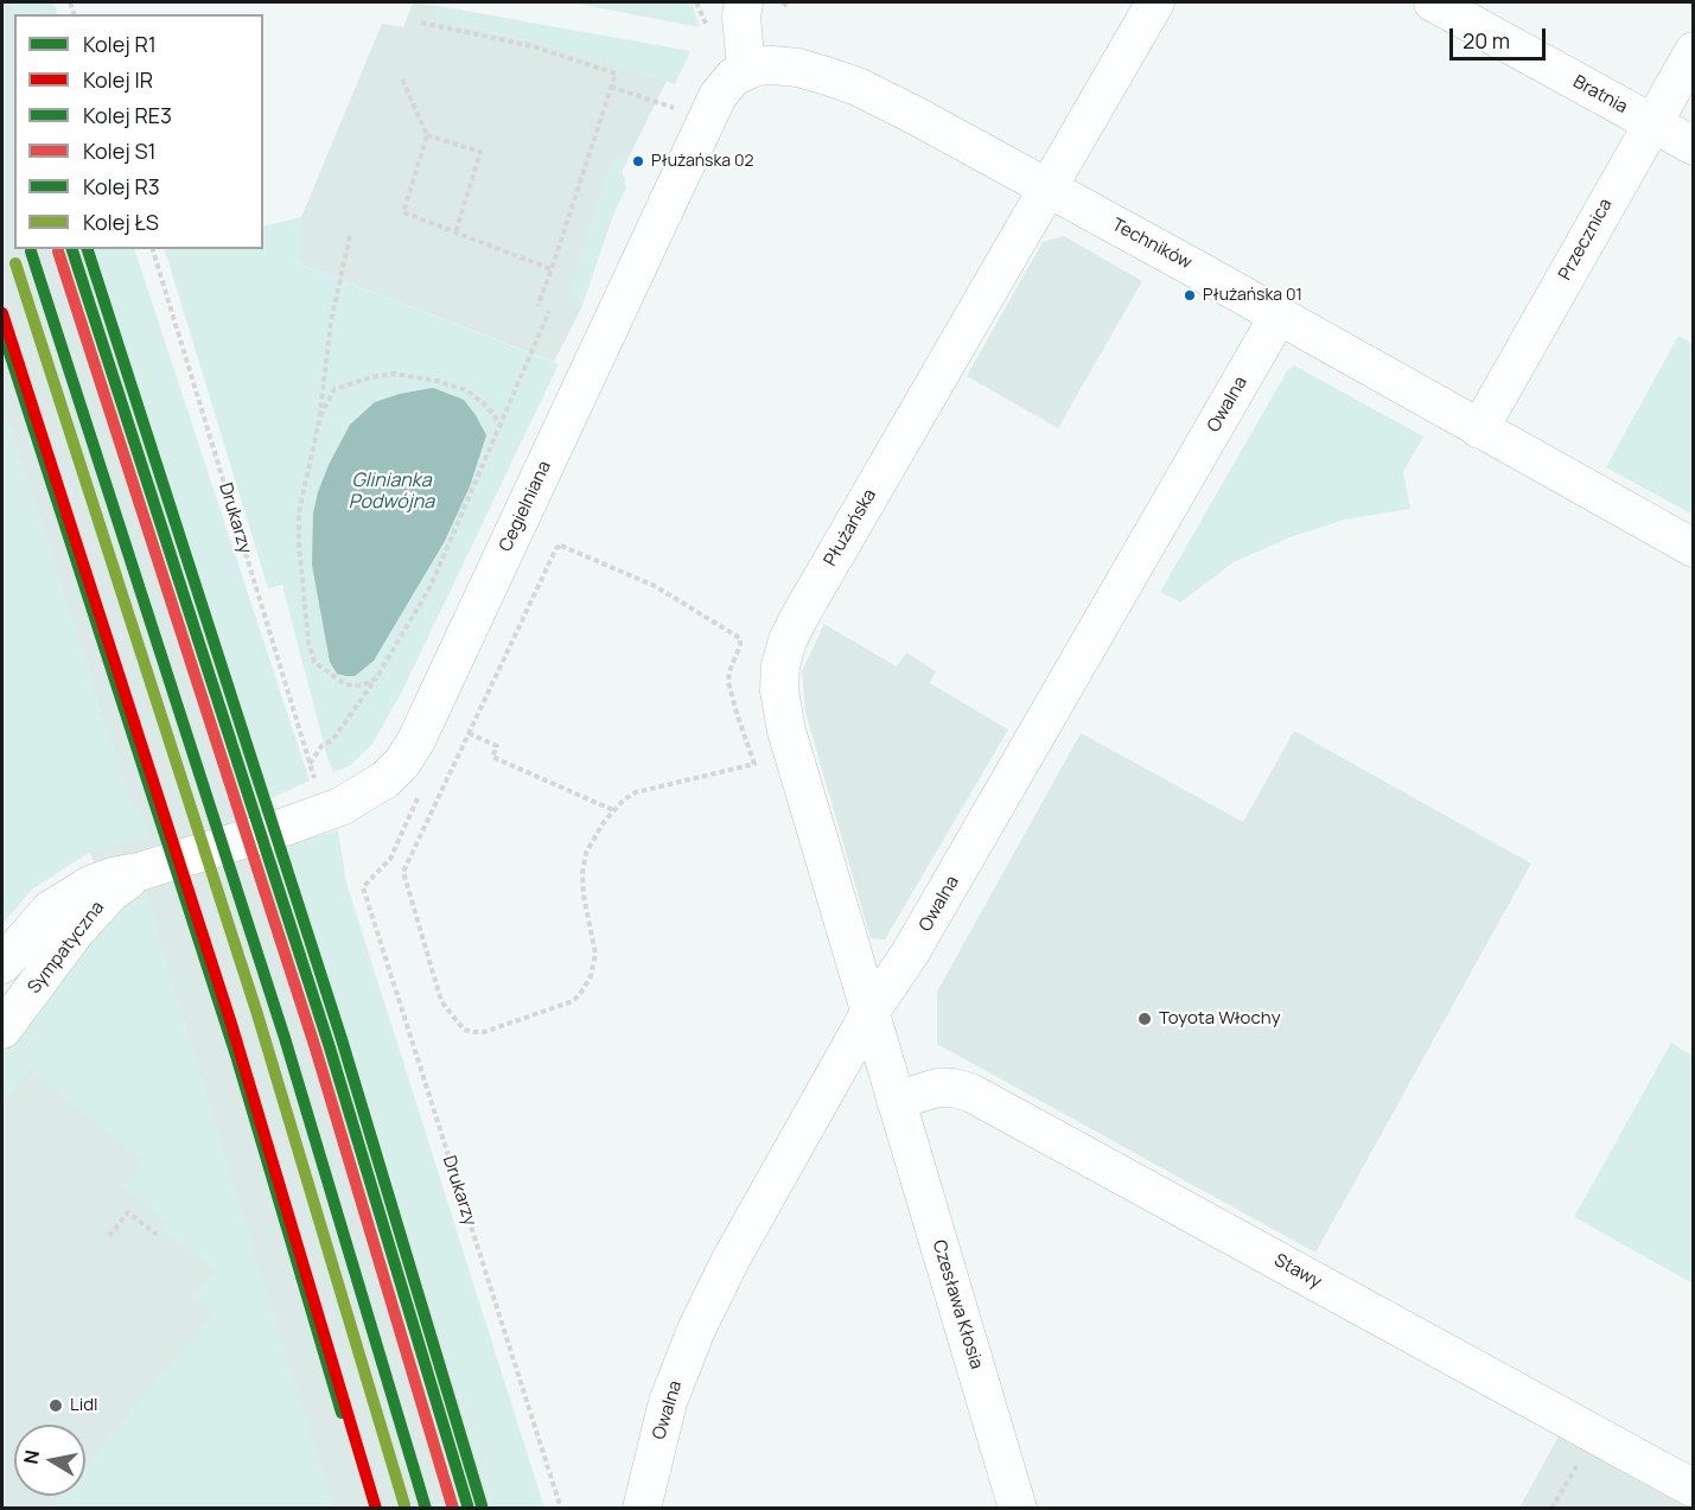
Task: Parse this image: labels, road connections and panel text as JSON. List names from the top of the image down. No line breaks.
{"streets":{"street":["Bratnia","Przecznica","Techników","Owalna","Cegielniana","Płużańska","Sympatyczna","Stawy","Czesława Kłosia"],"path":["Drukarzy"]},"crossings":[["Bratnia","Przecznica"],["Przecznica","Techników"],["Techników","Owalna"],["Techników","Cegielniana"],["Techników","Płużańska"],["Owalna","Płużańska"],["Cegielniana","Sympatyczna"],["Płużańska","Stawy"],["Płużańska","Czesława Kłosia"],["Stawy","Czesława Kłosia"]],"water":["Glinianka Podwójna"],"places":["Płużańska 02","Płużańska 01","Toyota Włochy","Lidl"],"lines":["rail line R1","rail line R3","rail line RE3","rail line S1","rail line ŁS","rail line IR"],"legend":["Kolej R1","Kolej IR","Kolej RE3","Kolej S1","Kolej R3","Kolej ŁS"],"scale_bar":"20 m","north":"left"}
